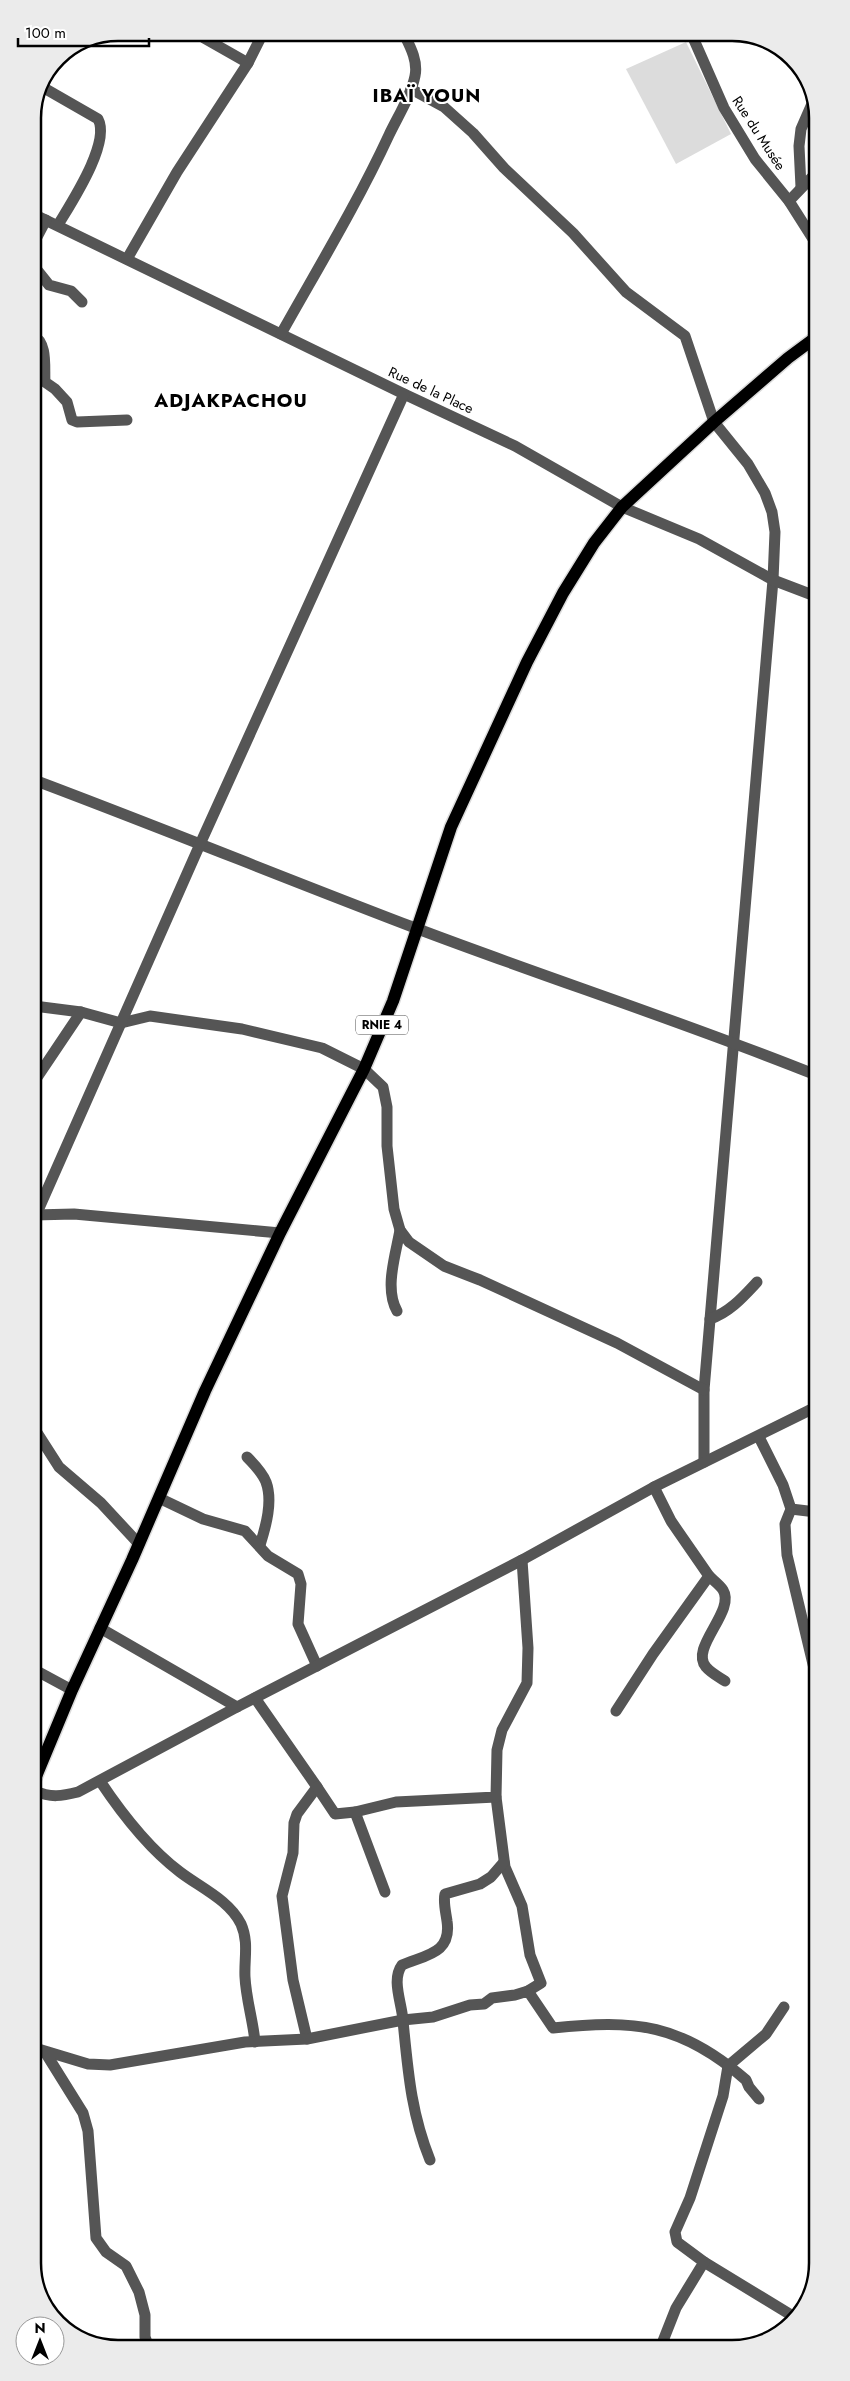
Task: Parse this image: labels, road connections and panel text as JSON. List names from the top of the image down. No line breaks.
{"streets":{"main road":["RNIE 4"],"street":["Rue du Musée","Rue de la Place"]},"crossings":[["Rue de la Place","RNIE 4"]],"districts":["IBAÏ YOUN","ADJAKPACHOU"],"scale_bar":"100 m","north":"top"}
